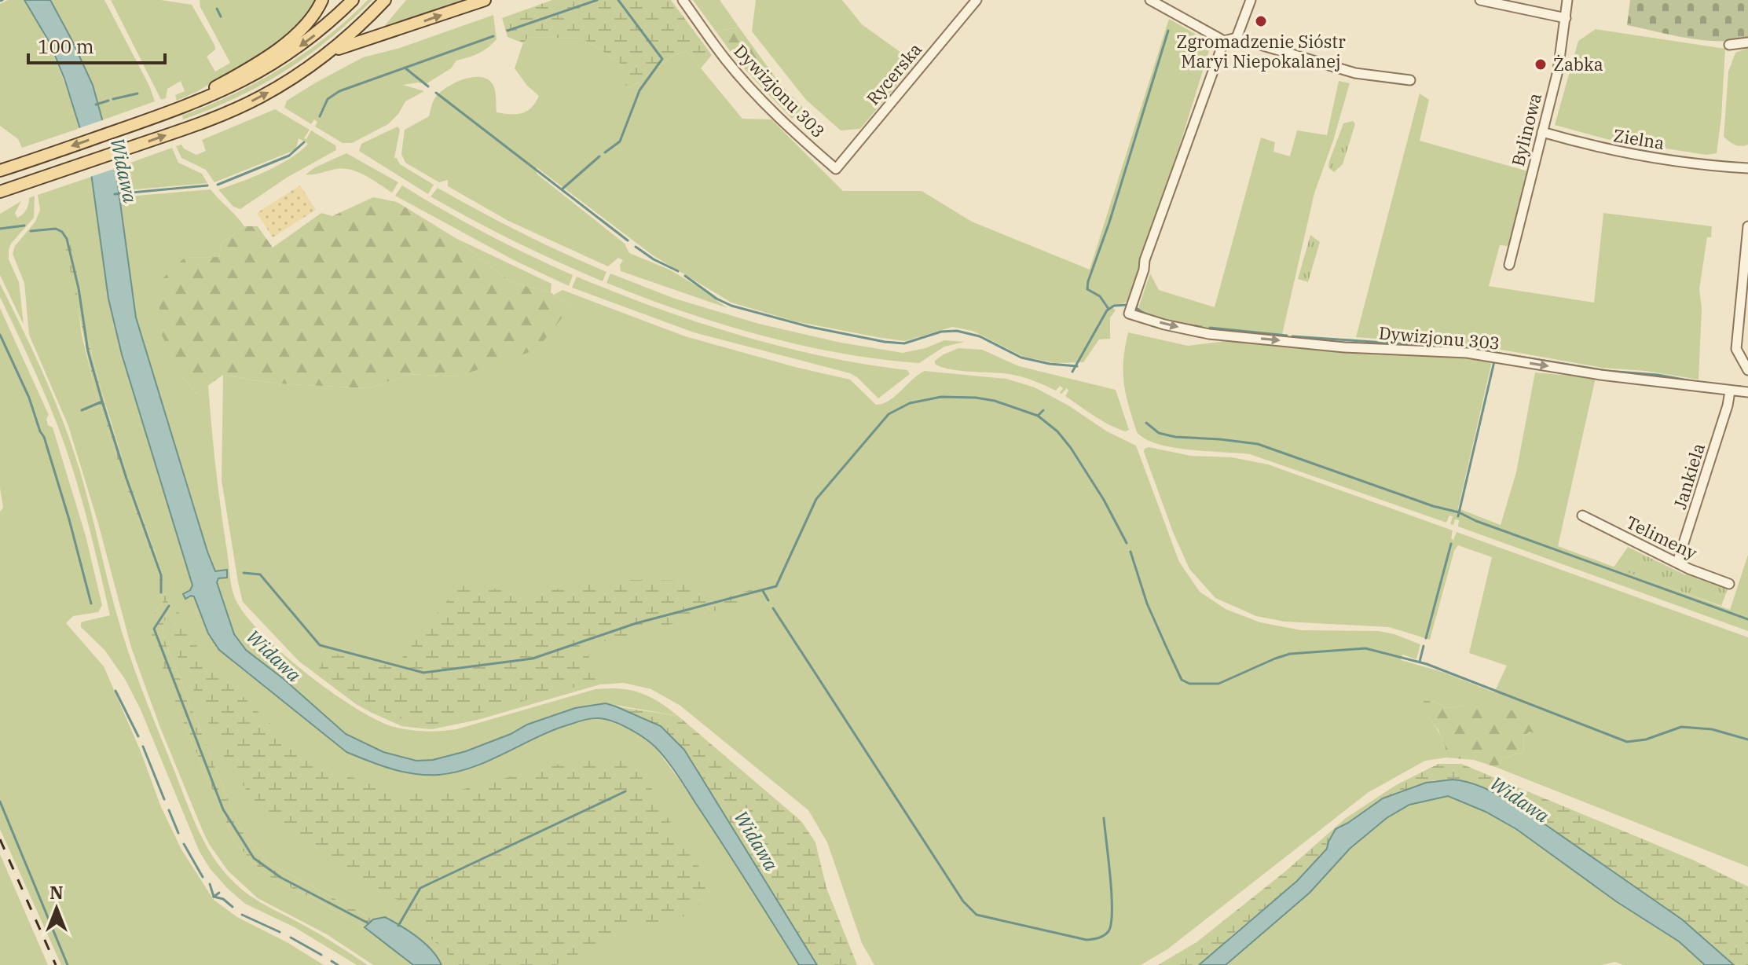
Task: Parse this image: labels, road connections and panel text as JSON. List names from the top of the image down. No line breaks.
{"streets":{"street":["Rycerska","Dywizjonu 303","Bylinowa","Zielna","Jankiela","Telimeny"]},"crossings":[["Rycerska","Dywizjonu 303"],["Dywizjonu 303","Jankiela"],["Bylinowa","Zielna"],["Jankiela","Telimeny"]],"water":["Widawa"],"places":["Zgromadzenie Sióstr Maryi Niepokalanej","Żabka"],"scale_bar":"100 m","north":"top"}
